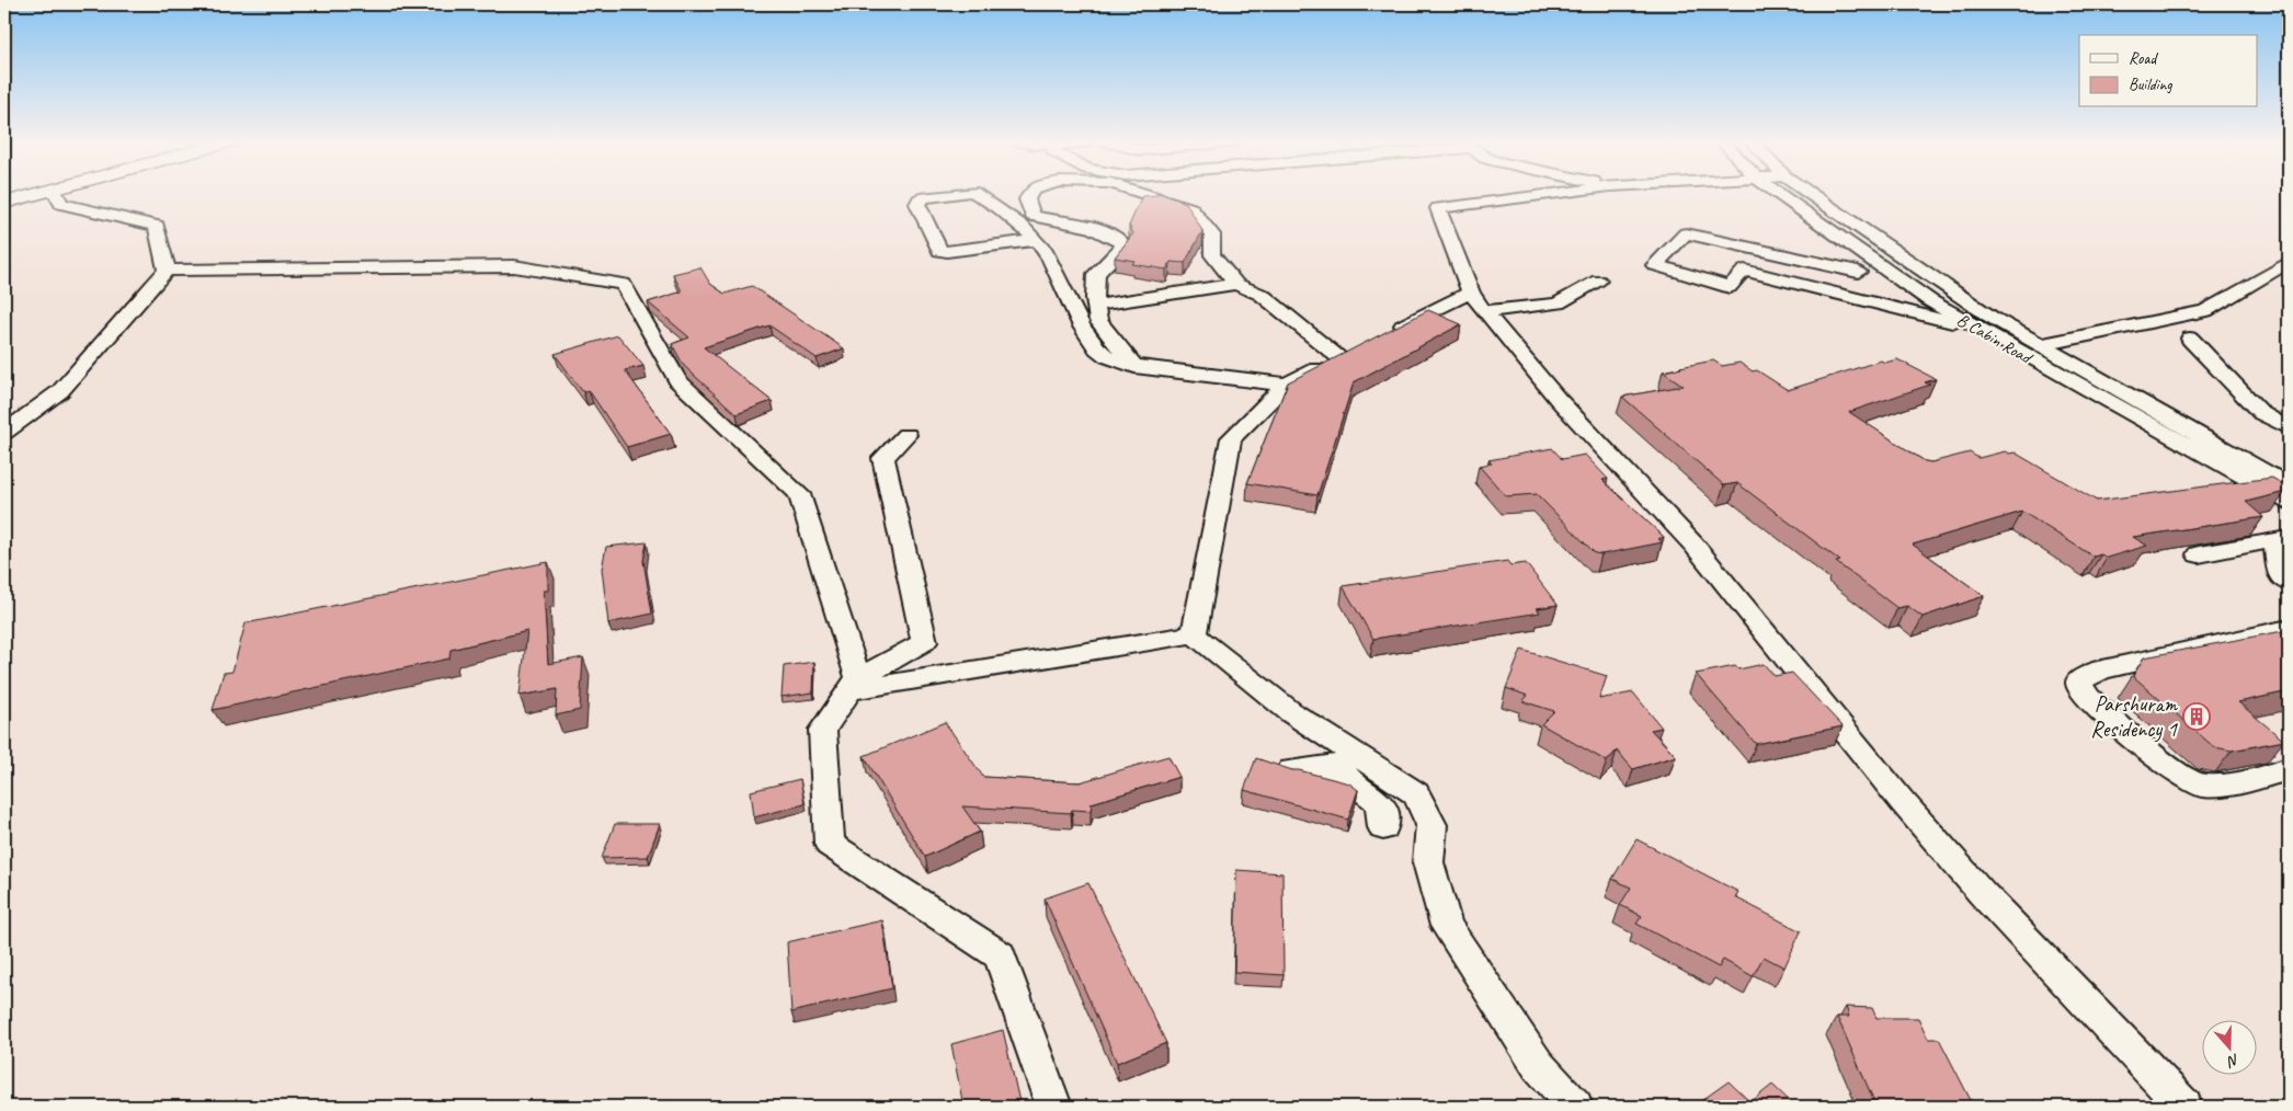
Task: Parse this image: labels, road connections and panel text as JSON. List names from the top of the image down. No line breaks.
{"streets":{"street":["B Cabin Road"]},"places":{"building":["Parshuram Residency 1"]},"legend":["Road","Building"],"north":"bottom"}
